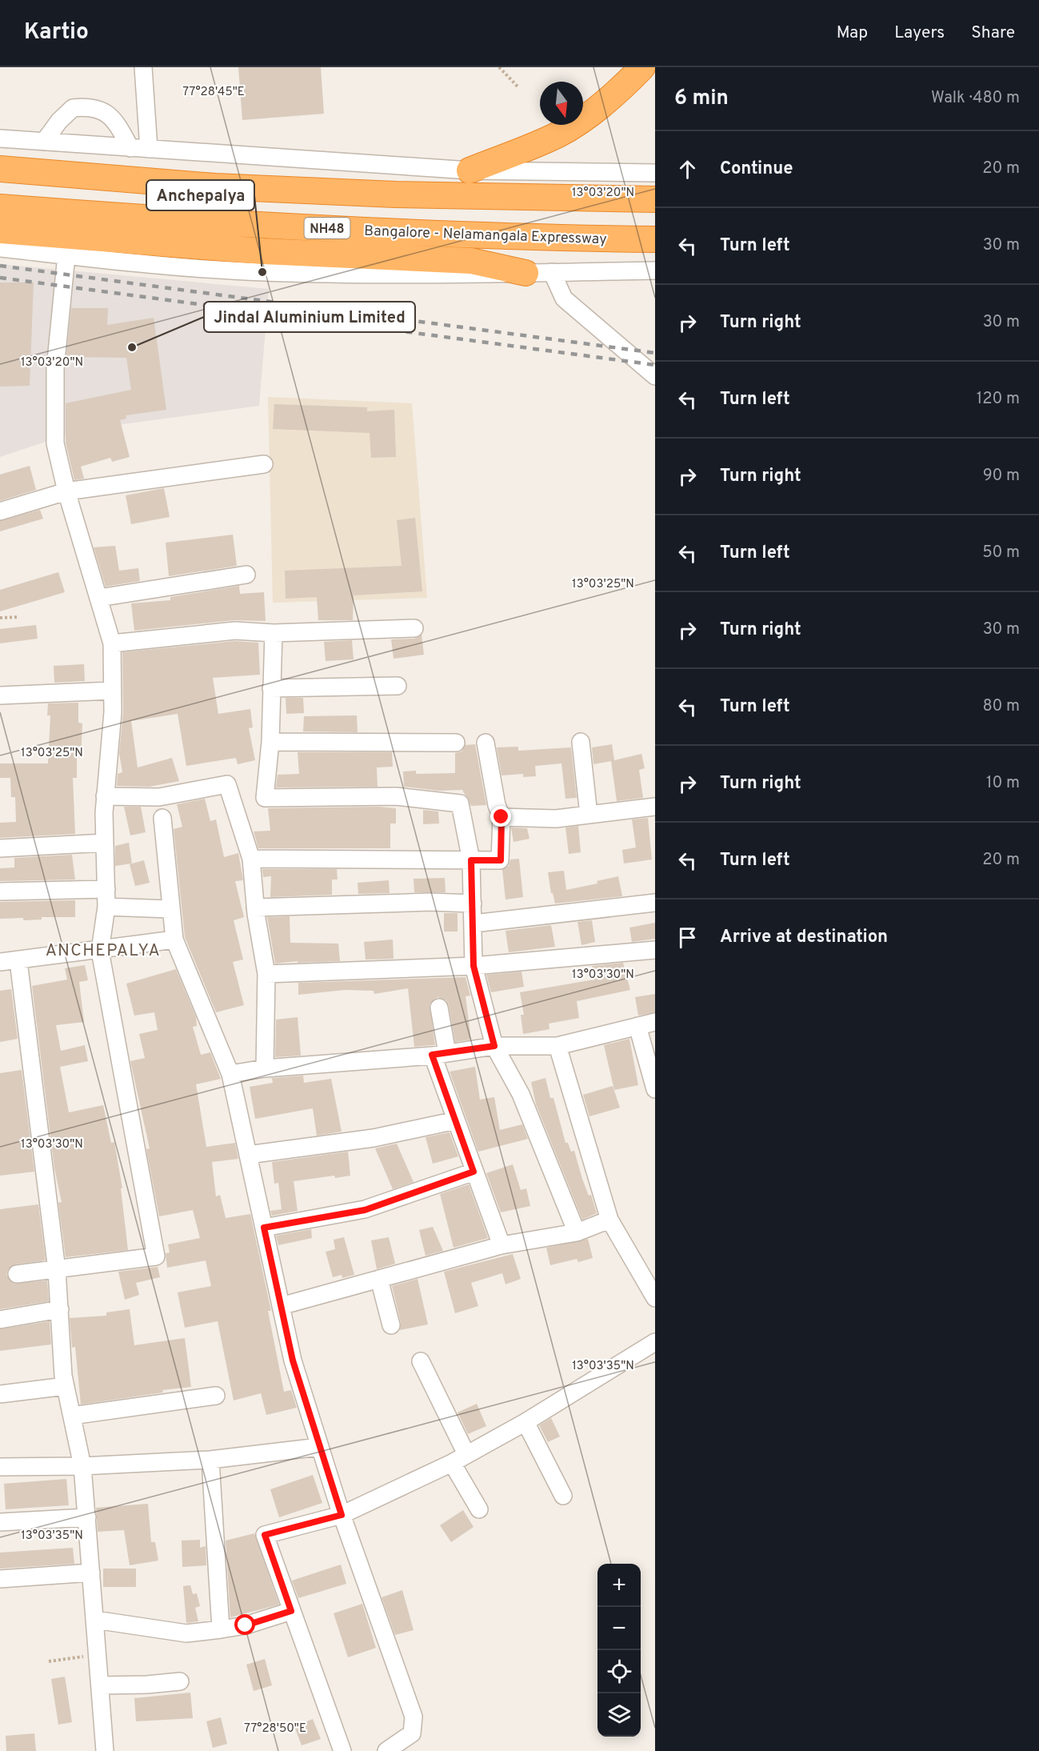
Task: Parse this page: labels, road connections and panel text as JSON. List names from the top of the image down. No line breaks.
{"streets":{"highway":["NH48","Bangalore - Nelamangala Expressway"]},"districts":["ANCHEPALYA"],"places":["Anchepalya","Jindal Aluminium Limited"],"north":"bottom","page":{"header":"Kartio","nav":["Map","Layers","Share"],"heading":["6 min","Walk · 480 m"],"list":[["Continue","20 m"],["Turn left","30 m"],["Turn right","30 m"],["Turn left","120 m"],["Turn right","90 m"],["Turn left","50 m"],["Turn right","30 m"],["Turn left","80 m"],["Turn right","10 m"],["Turn left","20 m"],"Arrive at destination"],"map_buttons":["+","−"]},"coordinates":["77°28'45\"E","13°03'20\"N","13°03'25\"N","13°03'30\"N","13°03'35\"N","77°28'50\"E"]}
